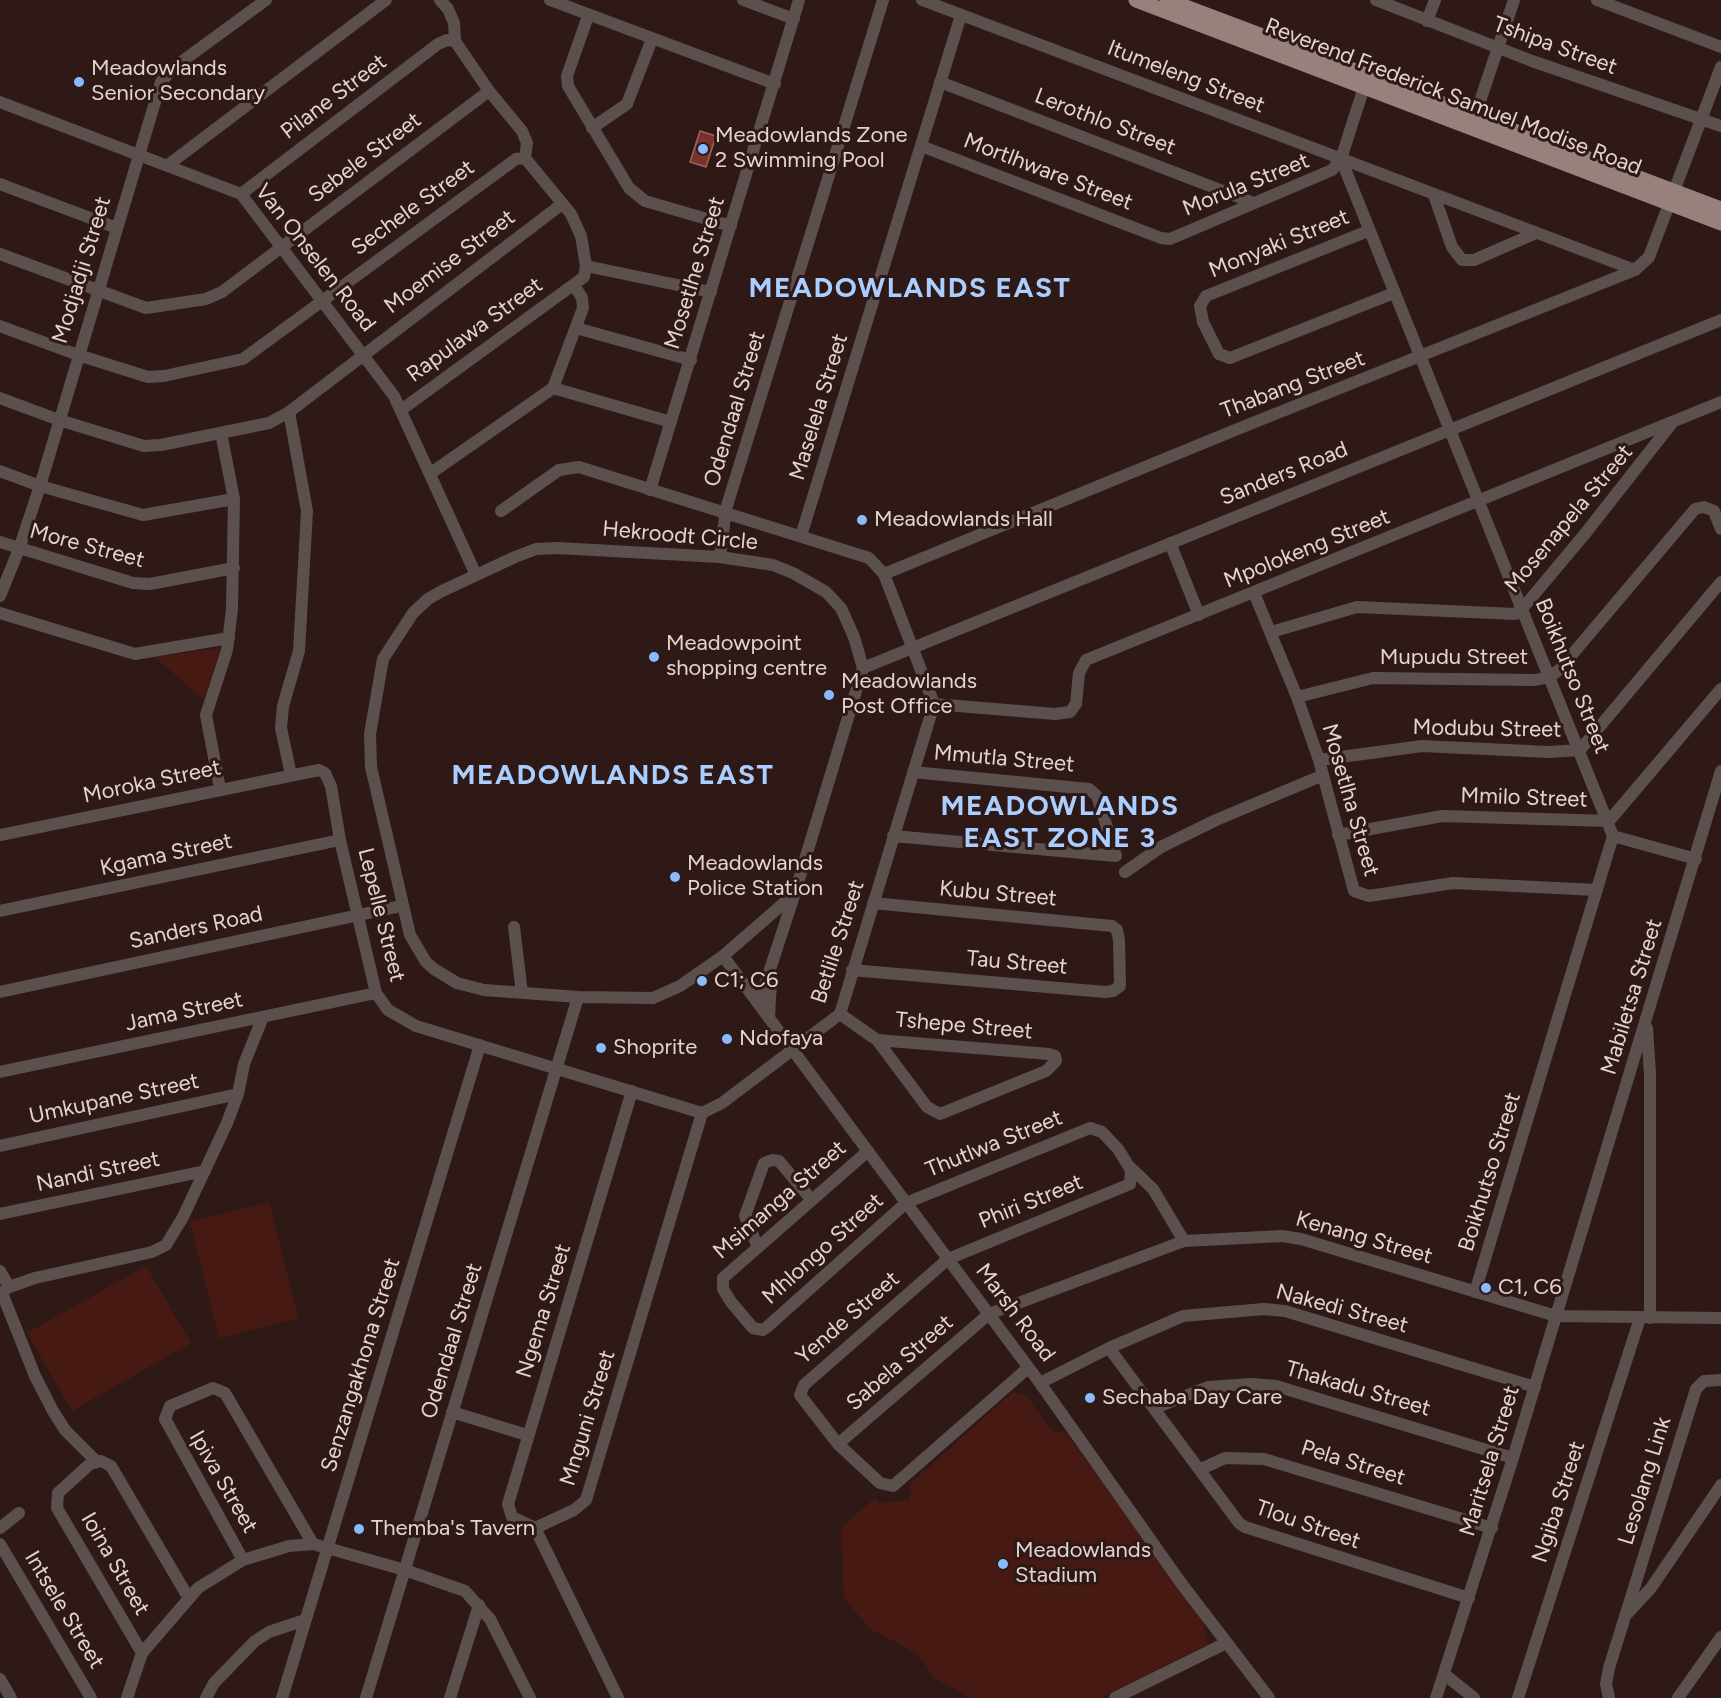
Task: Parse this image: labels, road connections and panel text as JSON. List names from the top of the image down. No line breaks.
{"streets":{"main road":["Reverend Frederick Samuel Modise Road"],"street":["Tshipa Street","Itumeleng Street","Pilane Street","Lerothlo Street","Sebele Street","Mortlhware Street","Morula Street","Sechele Street","Monyaki Street","Van Onselen Road","Moemise Street","Modjadji Street","Mosetlhe Street","Rapulawa Street","Thabang Street","Maselela Street","Odendaal Street","Sanders Road","Mosenapela Street","Hekroodt Circle","More Street","Mpolokeng Street","Mupudu Street","Boikhutso Street","Modubu Street","Mmutla Street","Moroka Street","Mmilo Street","Mosetlha Street","Kgama Street","Kubu Street","Lepelle Street","Betlile Street","Tau Street","Mabiletsa Street","Jama Street","Tshepe Street","Umkupane Street","Thutlwa Street","Nandi Street","Msimanga Street","Phiri Street","Kenang Street","Mhlongo Street","Nakedi Street","Ngema Street","Marsh Road","Yende Street","Sabela Street","Senzangakhona Street","Thakadu Street","Mnguni Street","Maritsela Street","Pela Street","Lesolang Link","Ipiva Street","Ngiba Street","Tlou Street","Ioina Street","Intsele Street"]},"crossings":[["Tshipa Street","Thabang Street"],["Itumeleng Street","Morula Street"],["Itumeleng Street","Thabang Street"],["Itumeleng Street","Maselela Street"],["Itumeleng Street","Boikhutso Street"],["Pilane Street","Van Onselen Road"],["Reverend Frederick Samuel Modise Road","Thabang Street"],["Lerothlo Street","Morula Street"],["Lerothlo Street","Maselela Street"],["Sebele Street","Van Onselen Road"],["Sebele Street","Modjadji Street"],["Mortlhware Street","Morula Street"],["Mortlhware Street","Maselela Street"],["Morula Street","Boikhutso Street"],["Sechele Street","Van Onselen Road"],["Sechele Street","Modjadji Street"],["Monyaki Street","Boikhutso Street"],["Van Onselen Road","Moemise Street"],["Van Onselen Road","Modjadji Street"],["Van Onselen Road","Rapulawa Street"],["Van Onselen Road","Hekroodt Circle"],["Moemise Street","Modjadji Street"],["Modjadji Street","More Street"],["Thabang Street","Boikhutso Street"],["Odendaal Street","Hekroodt Circle"],["Odendaal Street","Lepelle Street"],["Sanders Road","Hekroodt Circle"],["Sanders Road","Boikhutso Street"],["Sanders Road","Lepelle Street"],["Mosenapela Street","Mpolokeng Street"],["Mosenapela Street","Boikhutso Street"],["Mosenapela Street","Mosetlha Street"],["Hekroodt Circle","Marsh Road"],["Mpolokeng Street","Boikhutso Street"],["Mpolokeng Street","Mosetlha Street"],["Mpolokeng Street","Betlile Street"],["Mupudu Street","Boikhutso Street"],["Mupudu Street","Mosetlha Street"],["Boikhutso Street","Modubu Street"],["Boikhutso Street","Mmilo Street"],["Boikhutso Street","Mosetlha Street"],["Boikhutso Street","Kenang Street"],["Modubu Street","Mosetlha Street"],["Mmutla Street","Betlile Street"],["Moroka Street","Lepelle Street"],["Mmilo Street","Mosetlha Street"],["Kgama Street","Lepelle Street"],["Kubu Street","Betlile Street"],["Kubu Street","Tau Street"],["Lepelle Street","Jama Street"],["Lepelle Street","Senzangakhona Street"],["Betlile Street","Tau Street"],["Betlile Street","Tshepe Street"],["Betlile Street","Marsh Road"],["Betlile Street","Mnguni Street"],["Mabiletsa Street","Maritsela Street"],["Mabiletsa Street","Ngiba Street"],["Thutlwa Street","Phiri Street"],["Thutlwa Street","Mhlongo Street"],["Thutlwa Street","Marsh Road"],["Msimanga Street","Mhlongo Street"],["Msimanga Street","Marsh Road"],["Phiri Street","Marsh Road"],["Phiri Street","Yende Street"],["Kenang Street","Marsh Road"],["Kenang Street","Sabela Street"],["Kenang Street","Maritsela Street"],["Kenang Street","Ngiba Street"],["Mhlongo Street","Marsh Road"],["Nakedi Street","Marsh Road"],["Nakedi Street","Maritsela Street"],["Nakedi Street","Tlou Street"],["Ngema Street","Mnguni Street"],["Marsh Road","Yende Street"],["Marsh Road","Sabela Street"],["Yende Street","Sabela Street"],["Thakadu Street","Maritsela Street"],["Thakadu Street","Tlou Street"],["Maritsela Street","Pela Street"],["Maritsela Street","Tlou Street"],["Pela Street","Tlou Street"]],"districts":["MEADOWLANDS EAST","MEADOWLANDS EAST","MEADOWLANDS EAST ZONE 3"],"places":["Meadowlands Senior Secondary","Meadowlands Zone 2 Swimming Pool","Meadowlands Hall","Meadowpoint shopping centre","Meadowlands Post Office","Meadowlands Police Station","C1; C6","Ndofaya","Shoprite","C1, C6","Sechaba Day Care","Themba's Tavern","Meadowlands Stadium"]}
